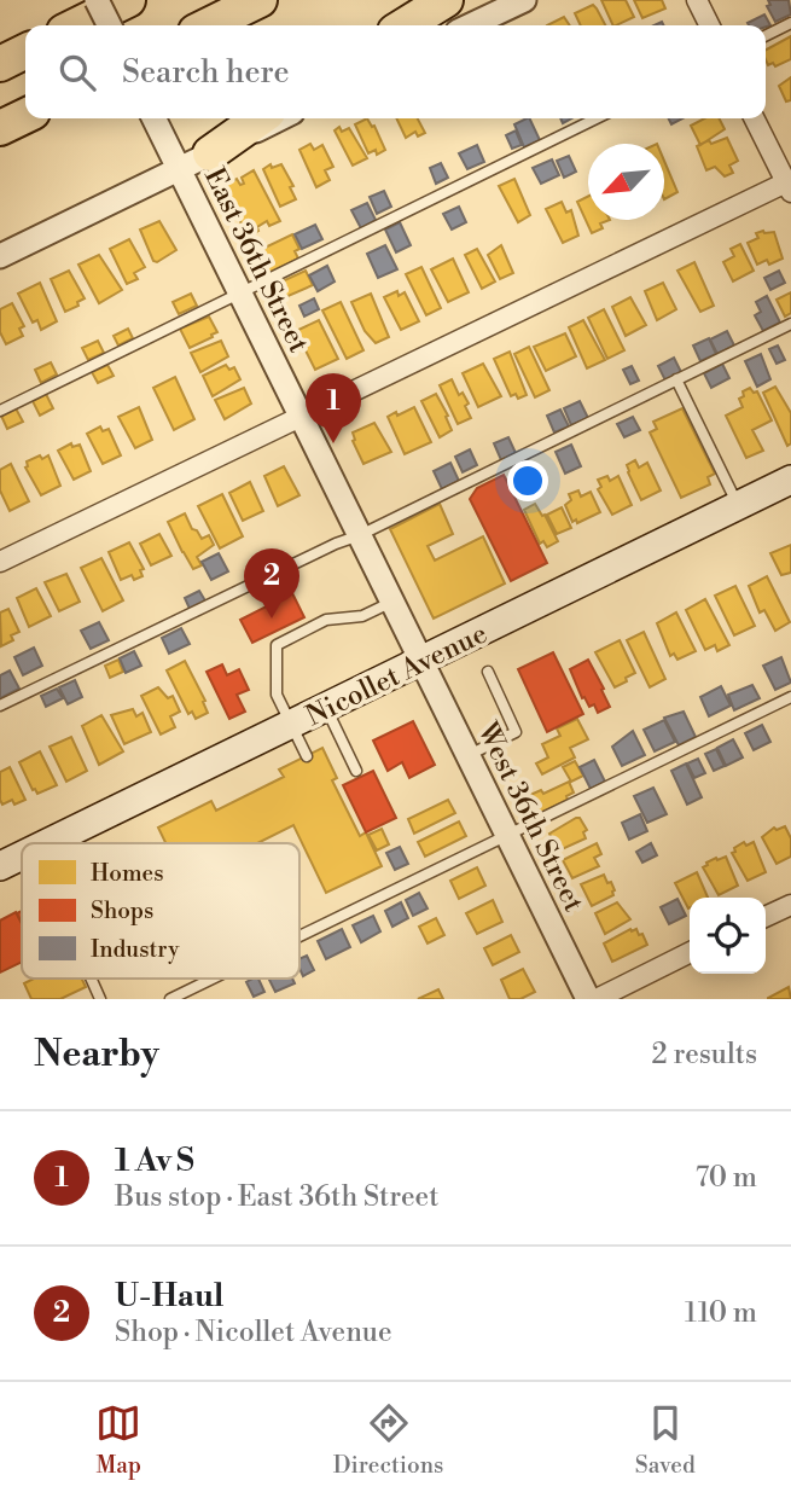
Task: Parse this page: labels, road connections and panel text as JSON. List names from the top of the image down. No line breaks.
{"streets":{"main road":["Nicollet Avenue"],"street":["East 36th Street","West 36th Street"]},"crossings":[["East 36th Street","Nicollet Avenue"],["East 36th Street","West 36th Street"],["Nicollet Avenue","West 36th Street"]],"legend":["Homes","Shops","Industry"],"north":"bottom left","page":{"search":"Search here","pins":["1","2"],"heading":["Nearby","2 results"],"list":[{"mark":"1","name":"1 Av S","note":"Bus stop · East 36th Street","value":"70 m"},{"mark":"2","name":"U-Haul","note":"Shop · Nicollet Avenue","value":"110 m"}],"nav":["Map","Directions","Saved"]}}
